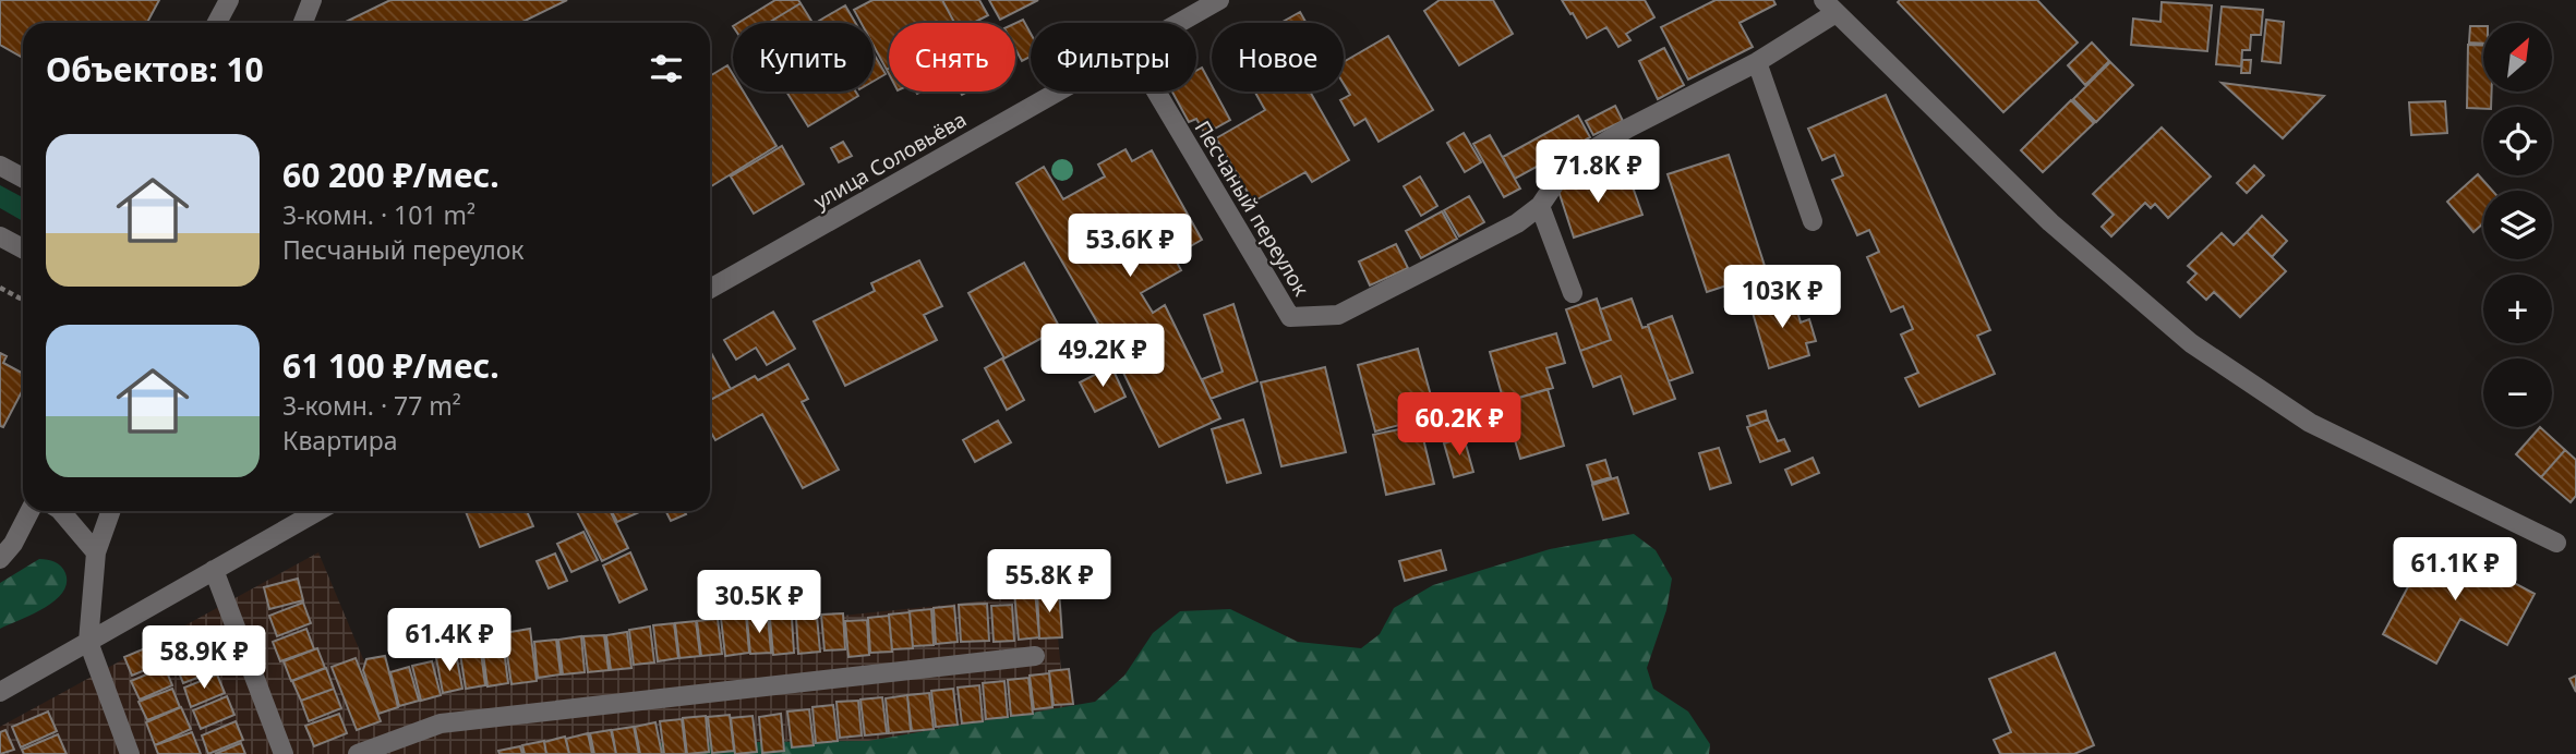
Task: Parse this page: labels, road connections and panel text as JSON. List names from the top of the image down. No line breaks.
{"streets":{"street":["улица Соловьёва","Песчаный переулок"]},"north":"top right","page":{"map_buttons":["+","−"],"chip":["Купить","Снять","Фильтры","Новое"],"heading":"Объектов: 10","list":[{"name":"60 200 ₽/мес.","note":"3-комн. · 101 m² · Песчаный переулок"},{"name":"61 100 ₽/мес.","note":"3-комн. · 77 m² · Квартира"}],"price":["71.8K ₽","53.6K ₽","103K ₽","49.2K ₽","60.2K ₽","61.1K ₽","55.8K ₽","30.5K ₽","61.4K ₽","58.9K ₽"]}}
